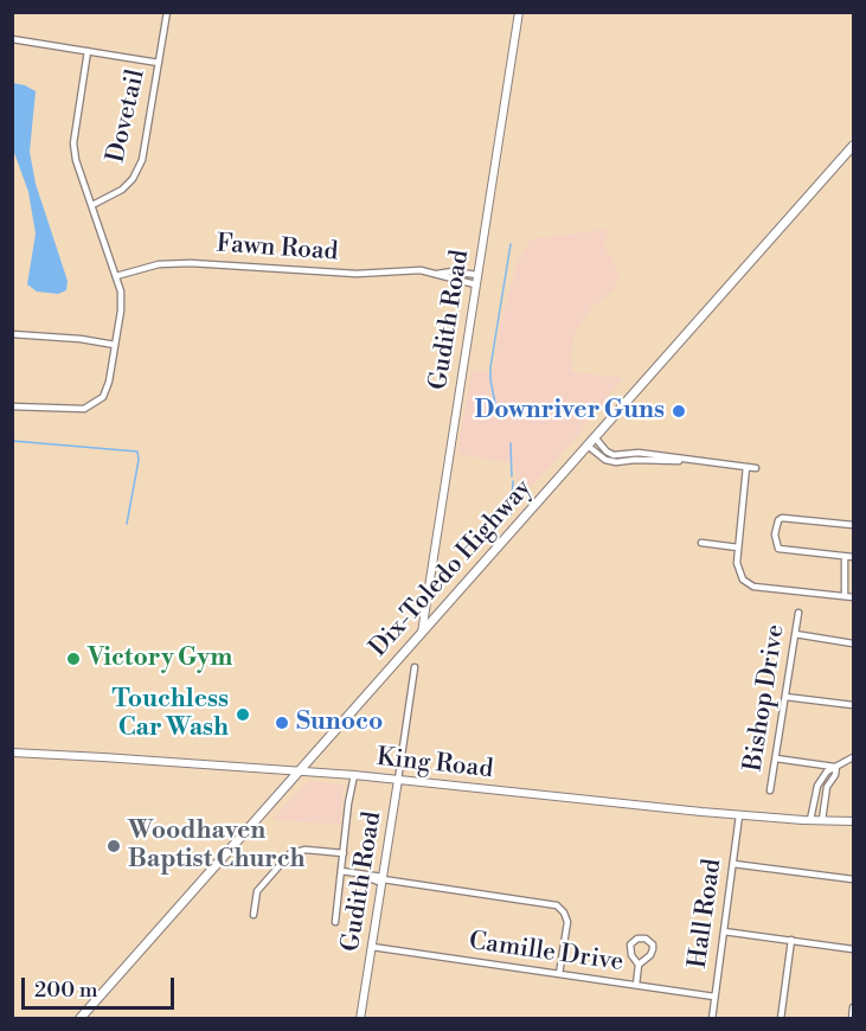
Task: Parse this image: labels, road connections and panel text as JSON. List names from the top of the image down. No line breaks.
{"streets":{"main road":["Dix-Toledo Highway"],"street":["Dovetail","Fawn Road","Gudith Road","Bishop Drive","King Road","Hall Road","Camille Drive"]},"crossings":[["Fawn Road","Gudith Road"],["Gudith Road","Dix-Toledo Highway"],["Gudith Road","King Road"],["Gudith Road","Camille Drive"],["Dix-Toledo Highway","King Road"],["King Road","Hall Road"],["Hall Road","Camille Drive"]],"places":["Downriver Guns","Victory Gym","Touchless Car Wash","Sunoco","Woodhaven Baptist Church"],"scale_bar":"200 m"}
